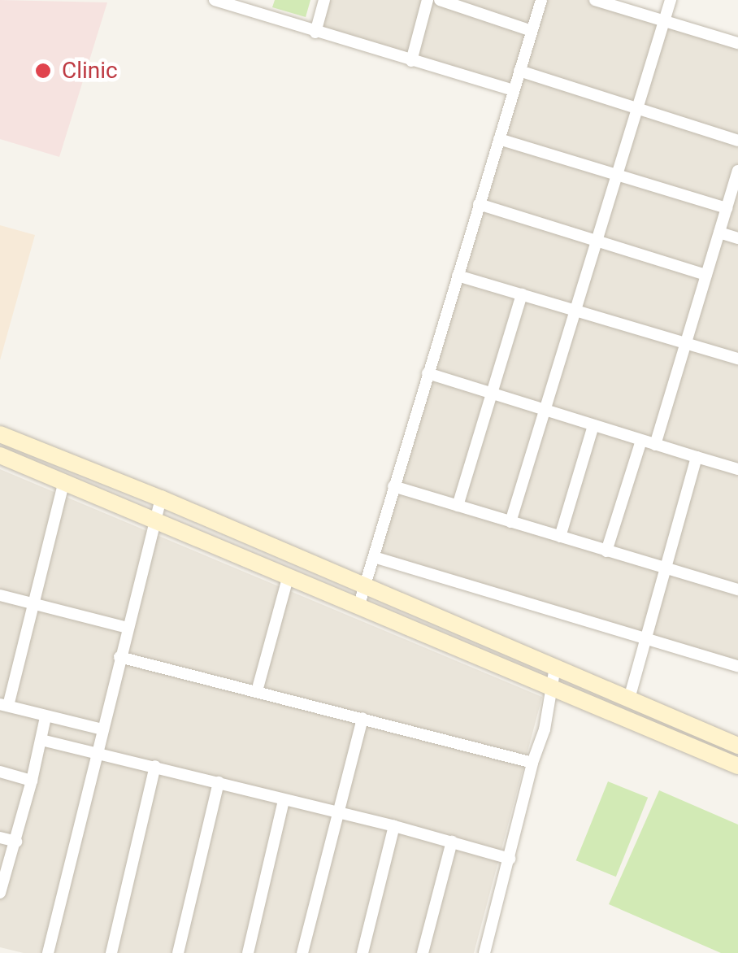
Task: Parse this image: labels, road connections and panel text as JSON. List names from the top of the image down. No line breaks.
{"places":["Clinic"]}
